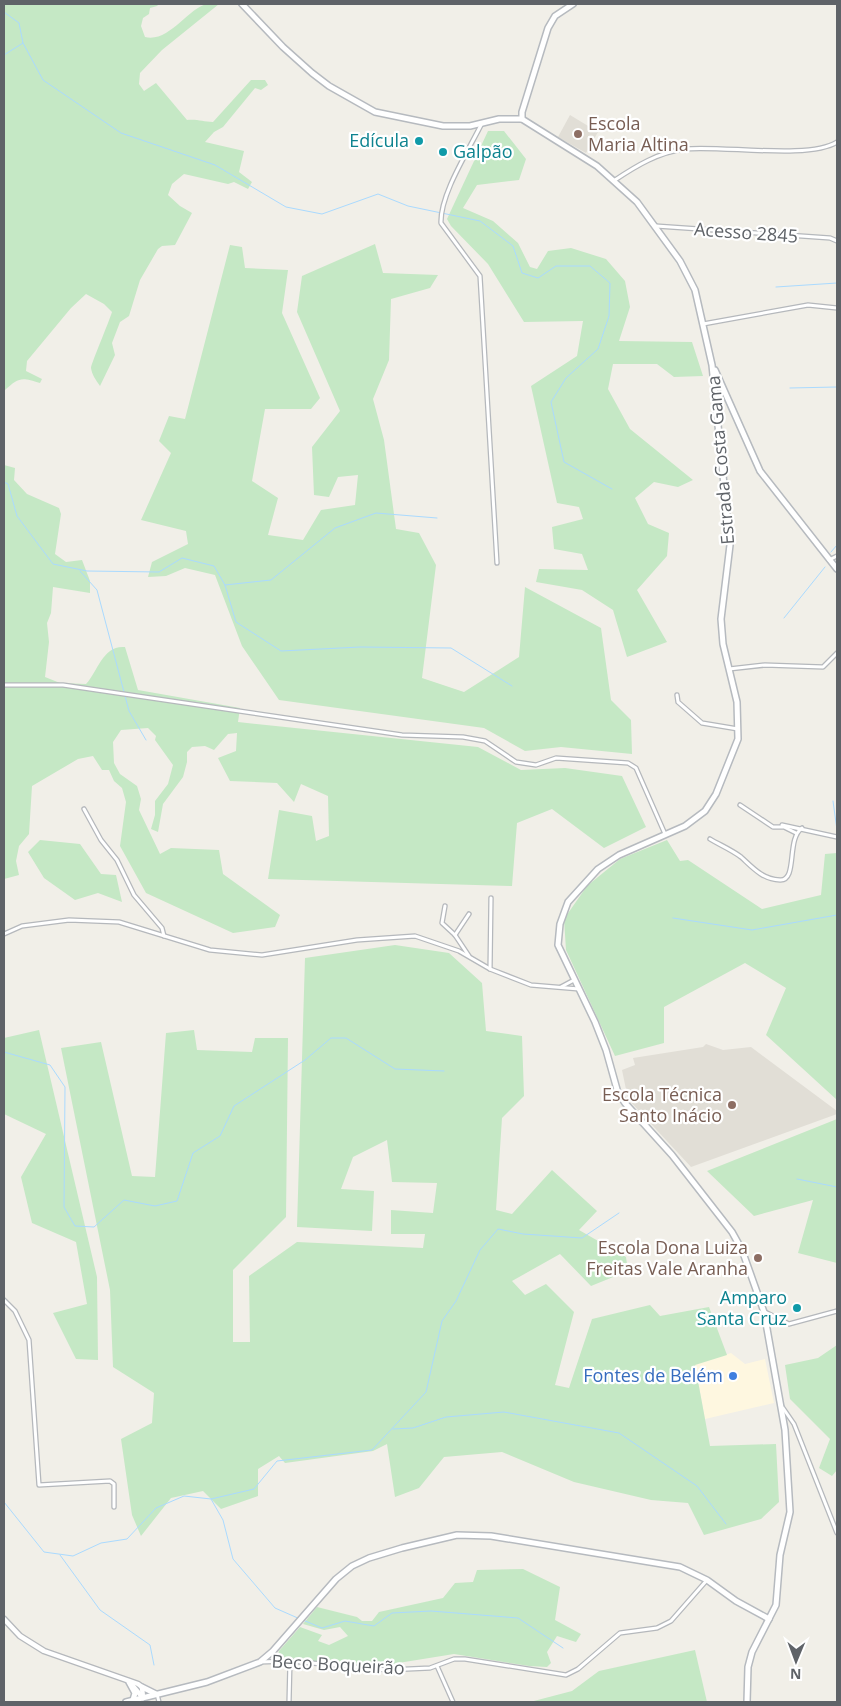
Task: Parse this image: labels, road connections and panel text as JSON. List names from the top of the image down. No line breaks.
{"streets":{"main road":["Estrada Costa Gama"],"street":["Acesso 2845","Beco Boqueirão"]},"crossings":[["Acesso 2845","Estrada Costa Gama"]],"places":["Escola Maria Altina","Edícula","Galpão","Escola Técnica Santo Inácio","Escola Dona Luiza Freitas Vale Aranha","Amparo Santa Cruz","Fontes de Belém"],"north":"bottom"}
